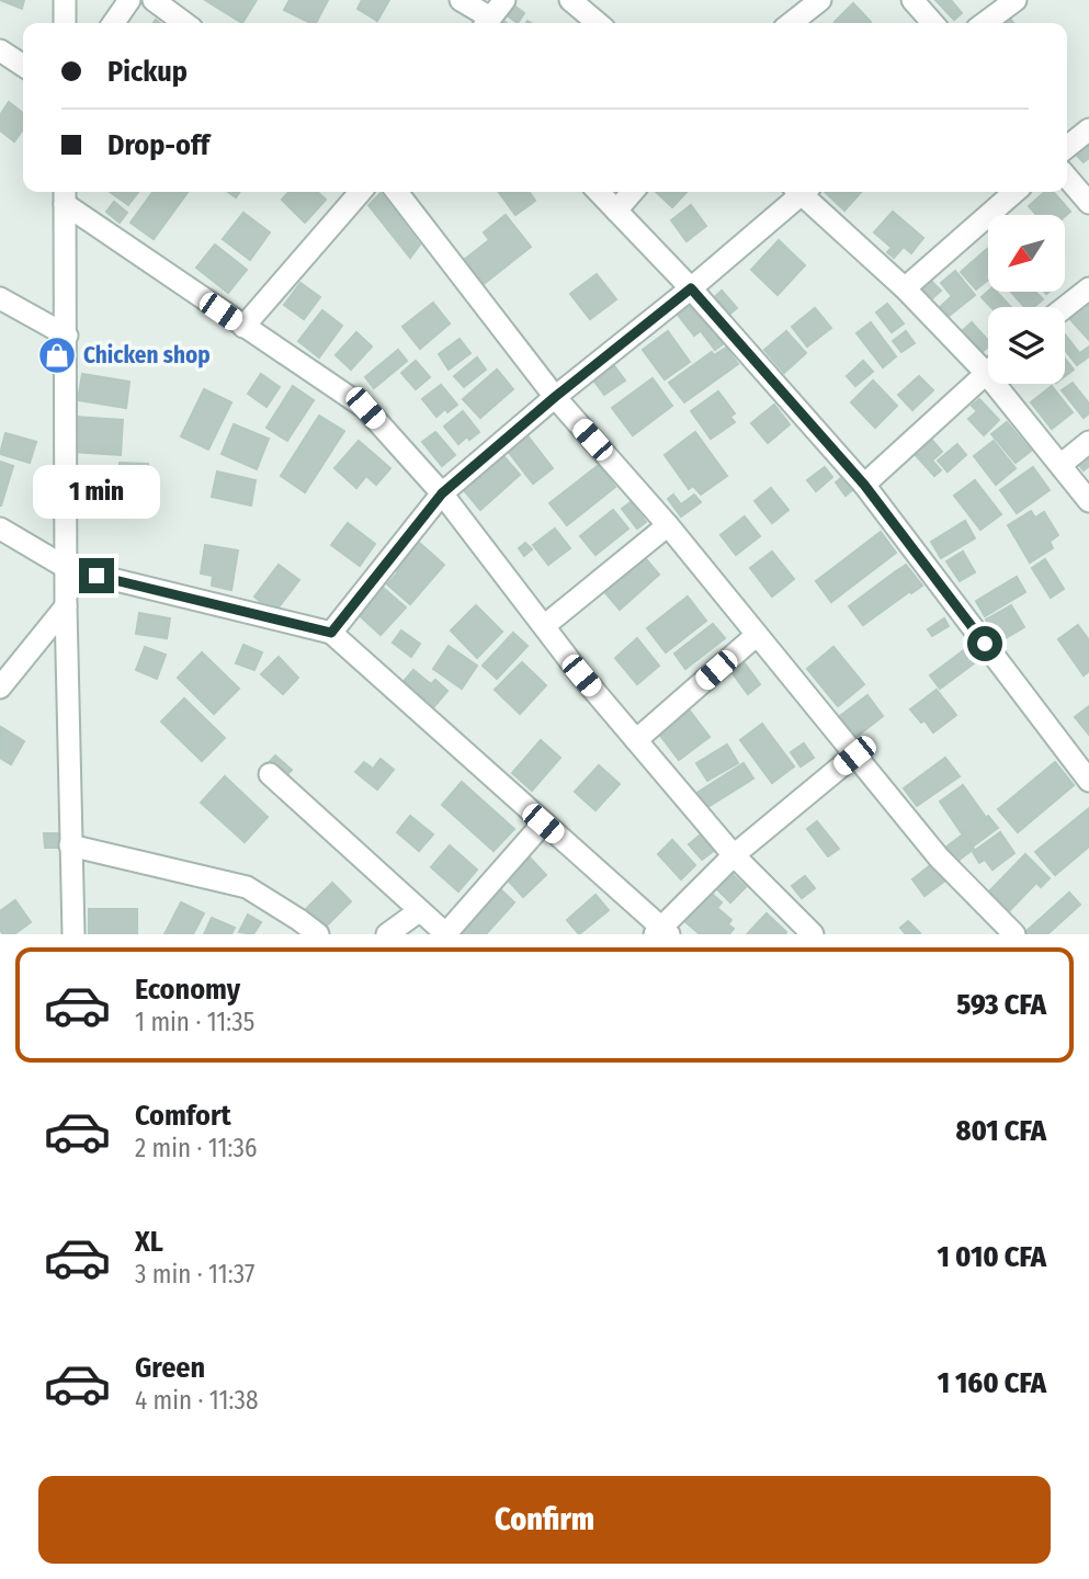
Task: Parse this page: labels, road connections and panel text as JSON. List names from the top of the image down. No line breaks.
{"places":{"shop":["Chicken shop"]},"north":"bottom left","page":{"banner":["Pickup","Drop-off"],"bubble":"1 min","list":[{"name":"Economy","note":"1 min · 11:35","value":"593 CFA"},{"name":"Comfort","note":"2 min · 11:36","value":"801 CFA"},{"name":"XL","note":"3 min · 11:37","value":"1 010 CFA"},{"name":"Green","note":"4 min · 11:38","value":"1 160 CFA"}],"buttons":"Confirm"}}
